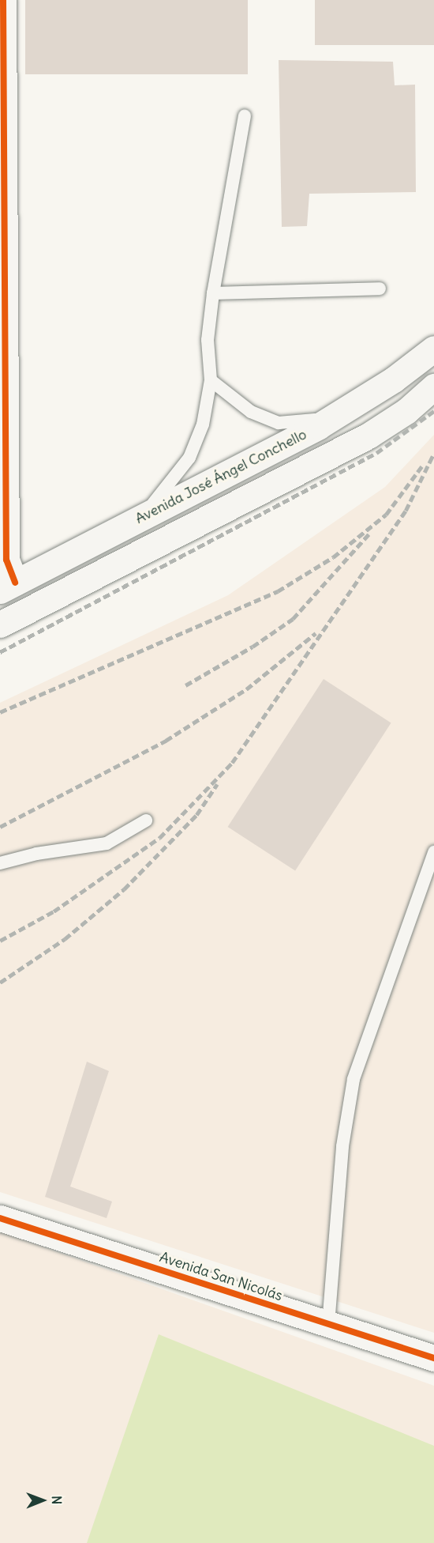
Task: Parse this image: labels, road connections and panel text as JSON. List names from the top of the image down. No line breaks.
{"streets":{"street":["Avenida José Ángel Conchello","Avenida San Nicolás"]},"north":"right"}
